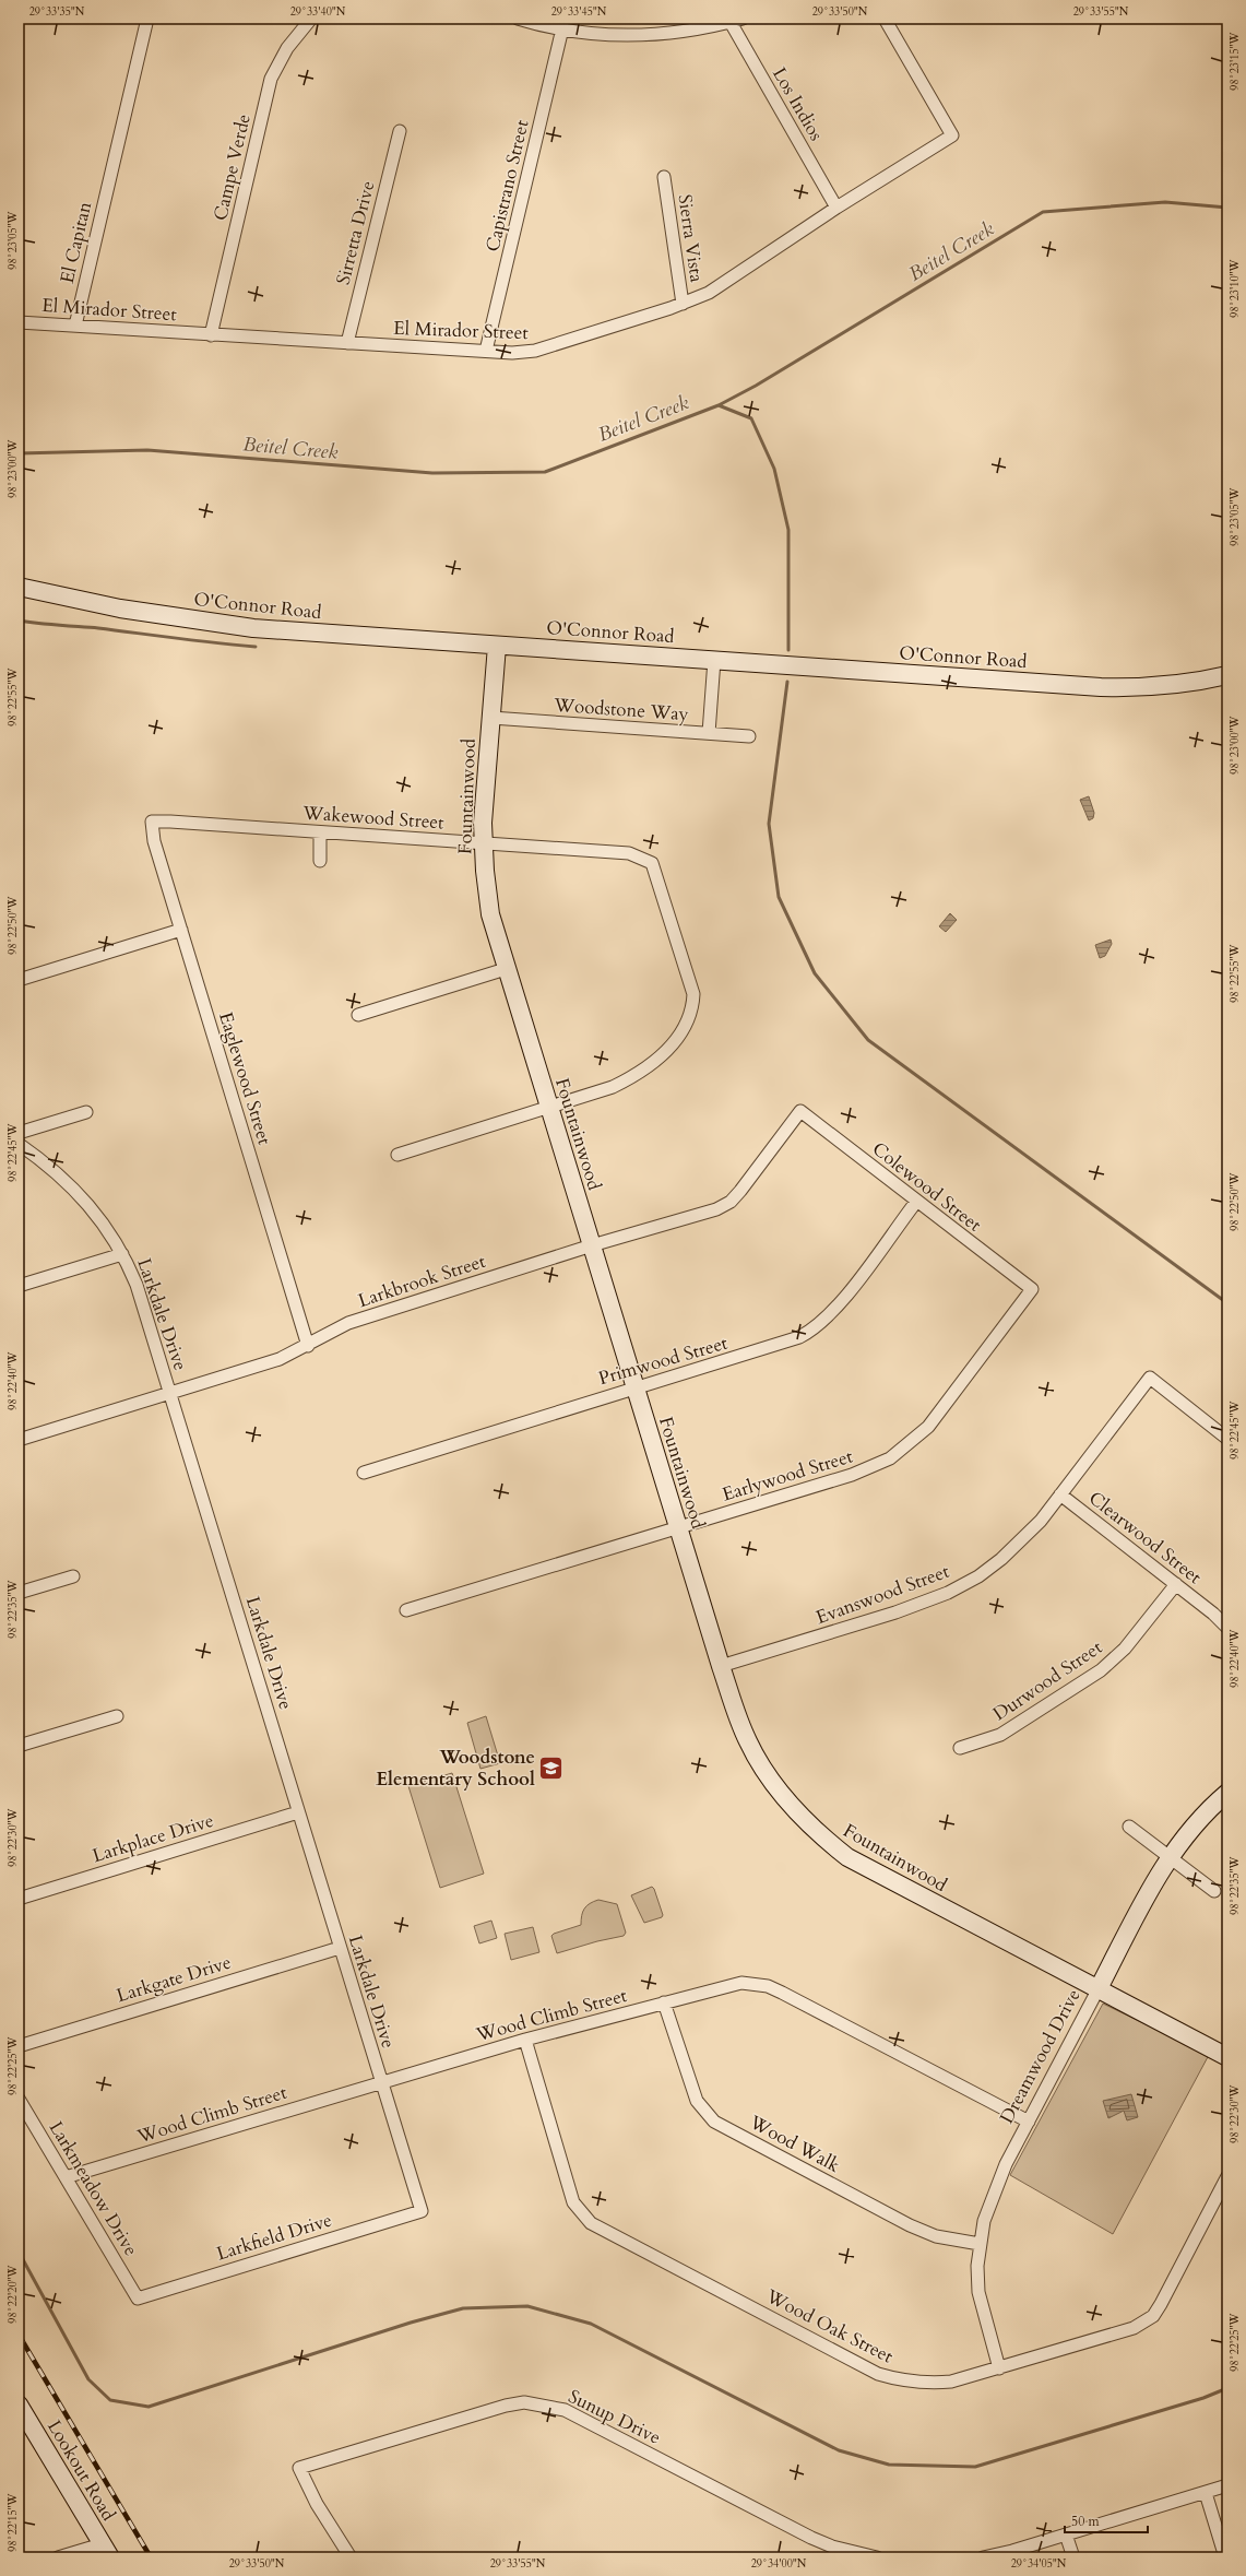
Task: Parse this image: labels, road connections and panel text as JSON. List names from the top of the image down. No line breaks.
{"streets":{"street":["Los Indios","Campe Verde","Capistrano Street","Sirretta Drive","Sierra Vista","El Capitan","El Mirador Street","O'Connor Road","Woodstone Way","Fountainwood","Wakewood Street","Eaglewood Street","Colewood Street","Larkbrook Street","Larkdale Drive","Primwood Street","Earlywood Street","Clearwood Street","Evanswood Street","Durwood Street","Larkplace Drive","Larkgate Drive","Wood Climb Street","Dreamwood Drive","Wood Walk","Larkmeadow Drive","Larkfield Drive","Wood Oak Street","Sunup Drive","Lookout Road"]},"crossings":[["Los Indios","El Mirador Street"],["Campe Verde","El Mirador Street"],["Capistrano Street","El Mirador Street"],["Sirretta Drive","El Mirador Street"],["Sierra Vista","El Mirador Street"],["El Capitan","El Mirador Street"],["O'Connor Road","Fountainwood"],["Woodstone Way","Fountainwood"],["Fountainwood","Wakewood Street"],["Fountainwood","Larkbrook Street"],["Fountainwood","Primwood Street"],["Fountainwood","Earlywood Street"],["Fountainwood","Evanswood Street"],["Fountainwood","Dreamwood Drive"],["Wakewood Street","Eaglewood Street"],["Eaglewood Street","Larkbrook Street"],["Colewood Street","Larkbrook Street"],["Colewood Street","Primwood Street"],["Colewood Street","Earlywood Street"],["Larkbrook Street","Larkdale Drive"],["Larkdale Drive","Larkplace Drive"],["Larkdale Drive","Larkgate Drive"],["Larkdale Drive","Wood Climb Street"],["Larkdale Drive","Larkfield Drive"],["Clearwood Street","Evanswood Street"],["Clearwood Street","Durwood Street"],["Wood Climb Street","Dreamwood Drive"],["Wood Climb Street","Wood Walk"],["Wood Climb Street","Larkmeadow Drive"],["Wood Climb Street","Wood Oak Street"],["Dreamwood Drive","Wood Walk"],["Dreamwood Drive","Wood Oak Street"],["Larkmeadow Drive","Larkfield Drive"]],"water":["Beitel Creek"],"places":{"school or university":["Woodstone Elementary School"]},"scale_bar":"50 m","coordinates":["29°33'35\"N","29°33'40\"N","29°33'45\"N","29°33'50\"N","29°33'55\"N","98°23'15\"W","98°23'05\"W","98°23'10\"W","98°23'00\"W","98°22'55\"W","98°22'50\"W","98°22'45\"W","98°22'40\"W","98°22'35\"W","98°22'30\"W","98°22'25\"W","98°22'20\"W","98°22'15\"W","29°34'00\"N","29°34'05\"N"]}
